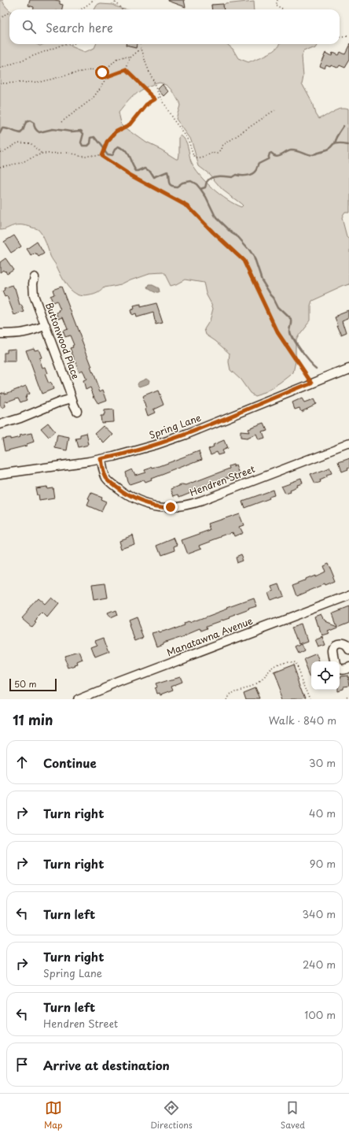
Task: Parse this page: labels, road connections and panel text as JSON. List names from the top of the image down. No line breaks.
{"streets":{"street":["Buttonwood Place","Spring Lane","Hendren Street","Manatawna Avenue"]},"crossings":[["Spring Lane","Hendren Street"]],"scale_bar":"50 m","page":{"search":"Search here","scale":"50 m","heading":["11 min","Walk · 840 m"],"list":[["Continue","30 m"],["Turn right","40 m"],["Turn right","90 m"],["Turn left","340 m"],["Turn right","Spring Lane","240 m"],["Turn left","Hendren Street","100 m"],"Arrive at destination"],"nav":["Map","Directions","Saved"]}}
